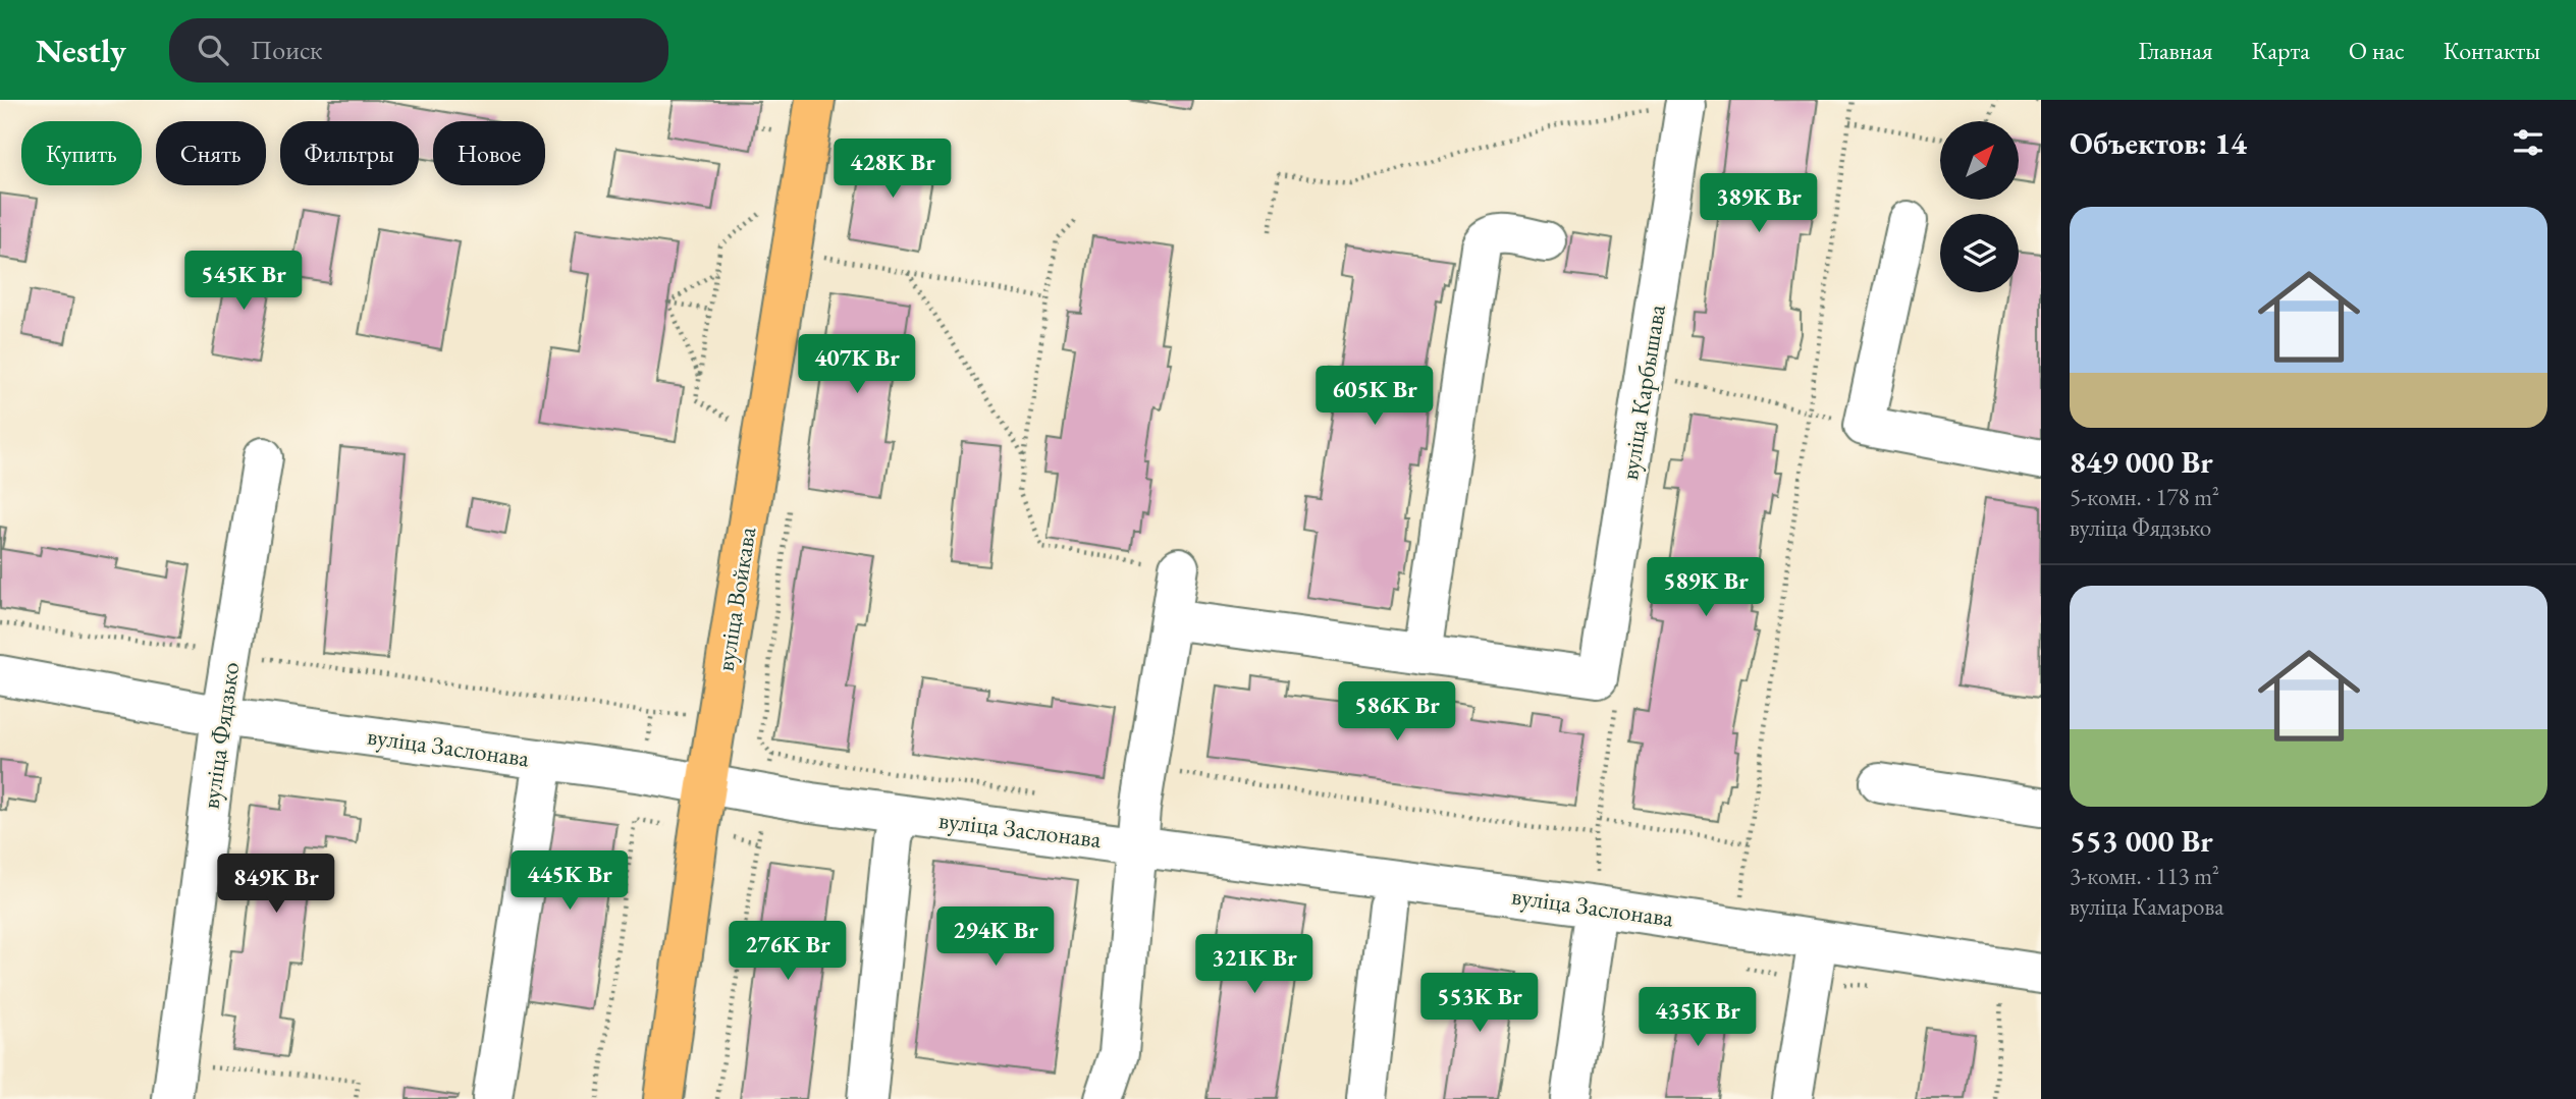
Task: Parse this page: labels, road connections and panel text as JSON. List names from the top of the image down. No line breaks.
{"streets":{"main road":["вуліца Войкава"],"street":["вуліца Карбышава","вуліца Фядзько","вуліца Заслонава"]},"crossings":[["вуліца Войкава","вуліца Заслонава"],["вуліца Фядзько","вуліца Заслонава"]],"north":"top right","page":{"header":"Nestly","search":"Поиск","nav":["Главная","Карта","О нас","Контакты"],"heading":"Объектов: 14","chip":["Купить","Снять","Фильтры","Новое"],"price":["428K Br","389K Br","545K Br","407K Br","605K Br","589K Br","586K Br","445K Br","849K Br","294K Br","276K Br","321K Br","553K Br","435K Br"],"list":[{"name":"849 000 Br","note":"5-комн. · 178 m² · вуліца Фядзько"},{"name":"553 000 Br","note":"3-комн. · 113 m² · вуліца Камарова"}]}}
